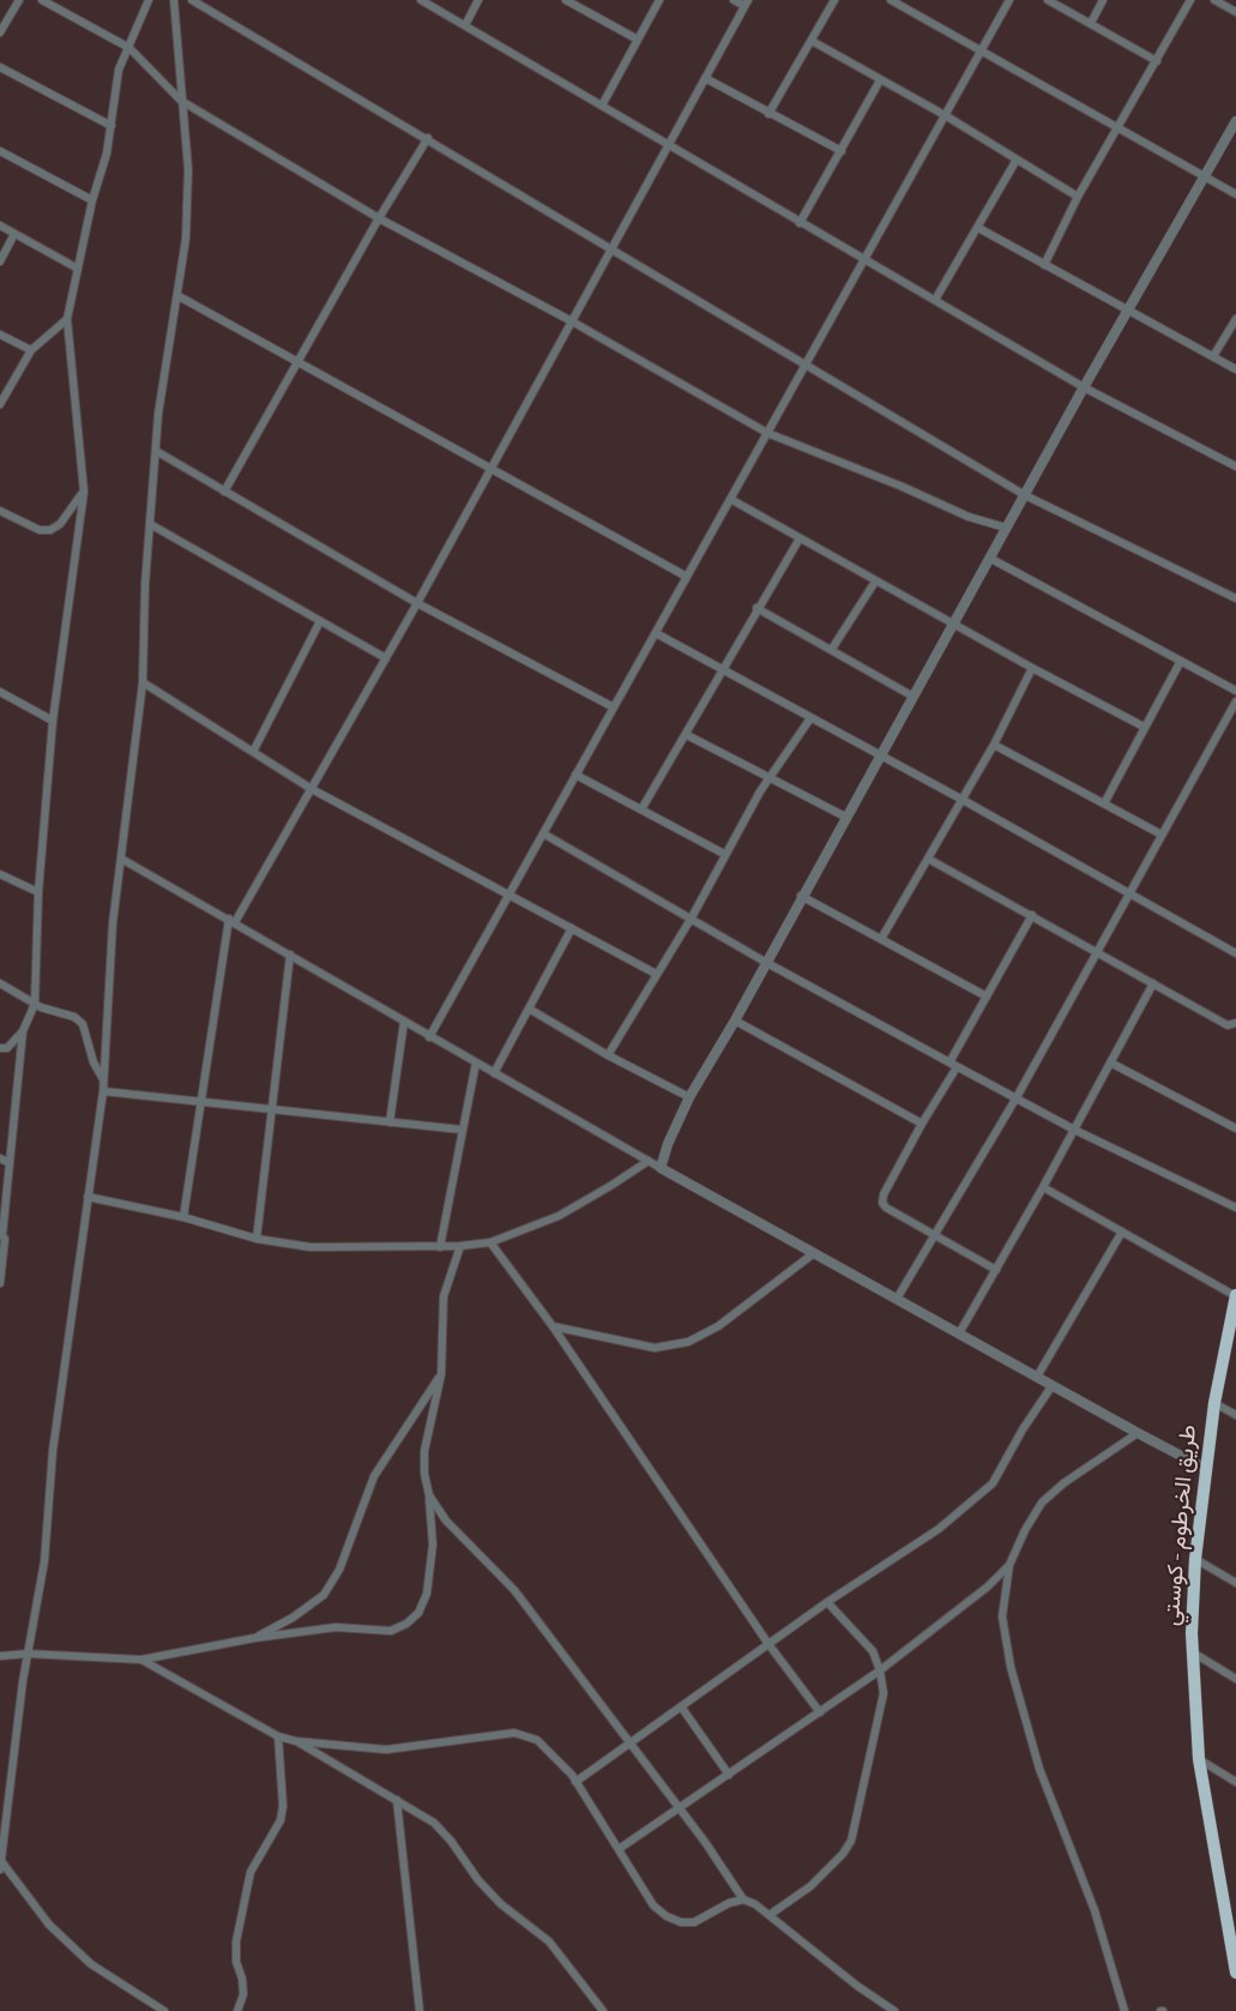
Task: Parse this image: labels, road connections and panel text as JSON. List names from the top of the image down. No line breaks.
{"streets":{"highway":["طريق الخرطوم - كوستي"]}}
